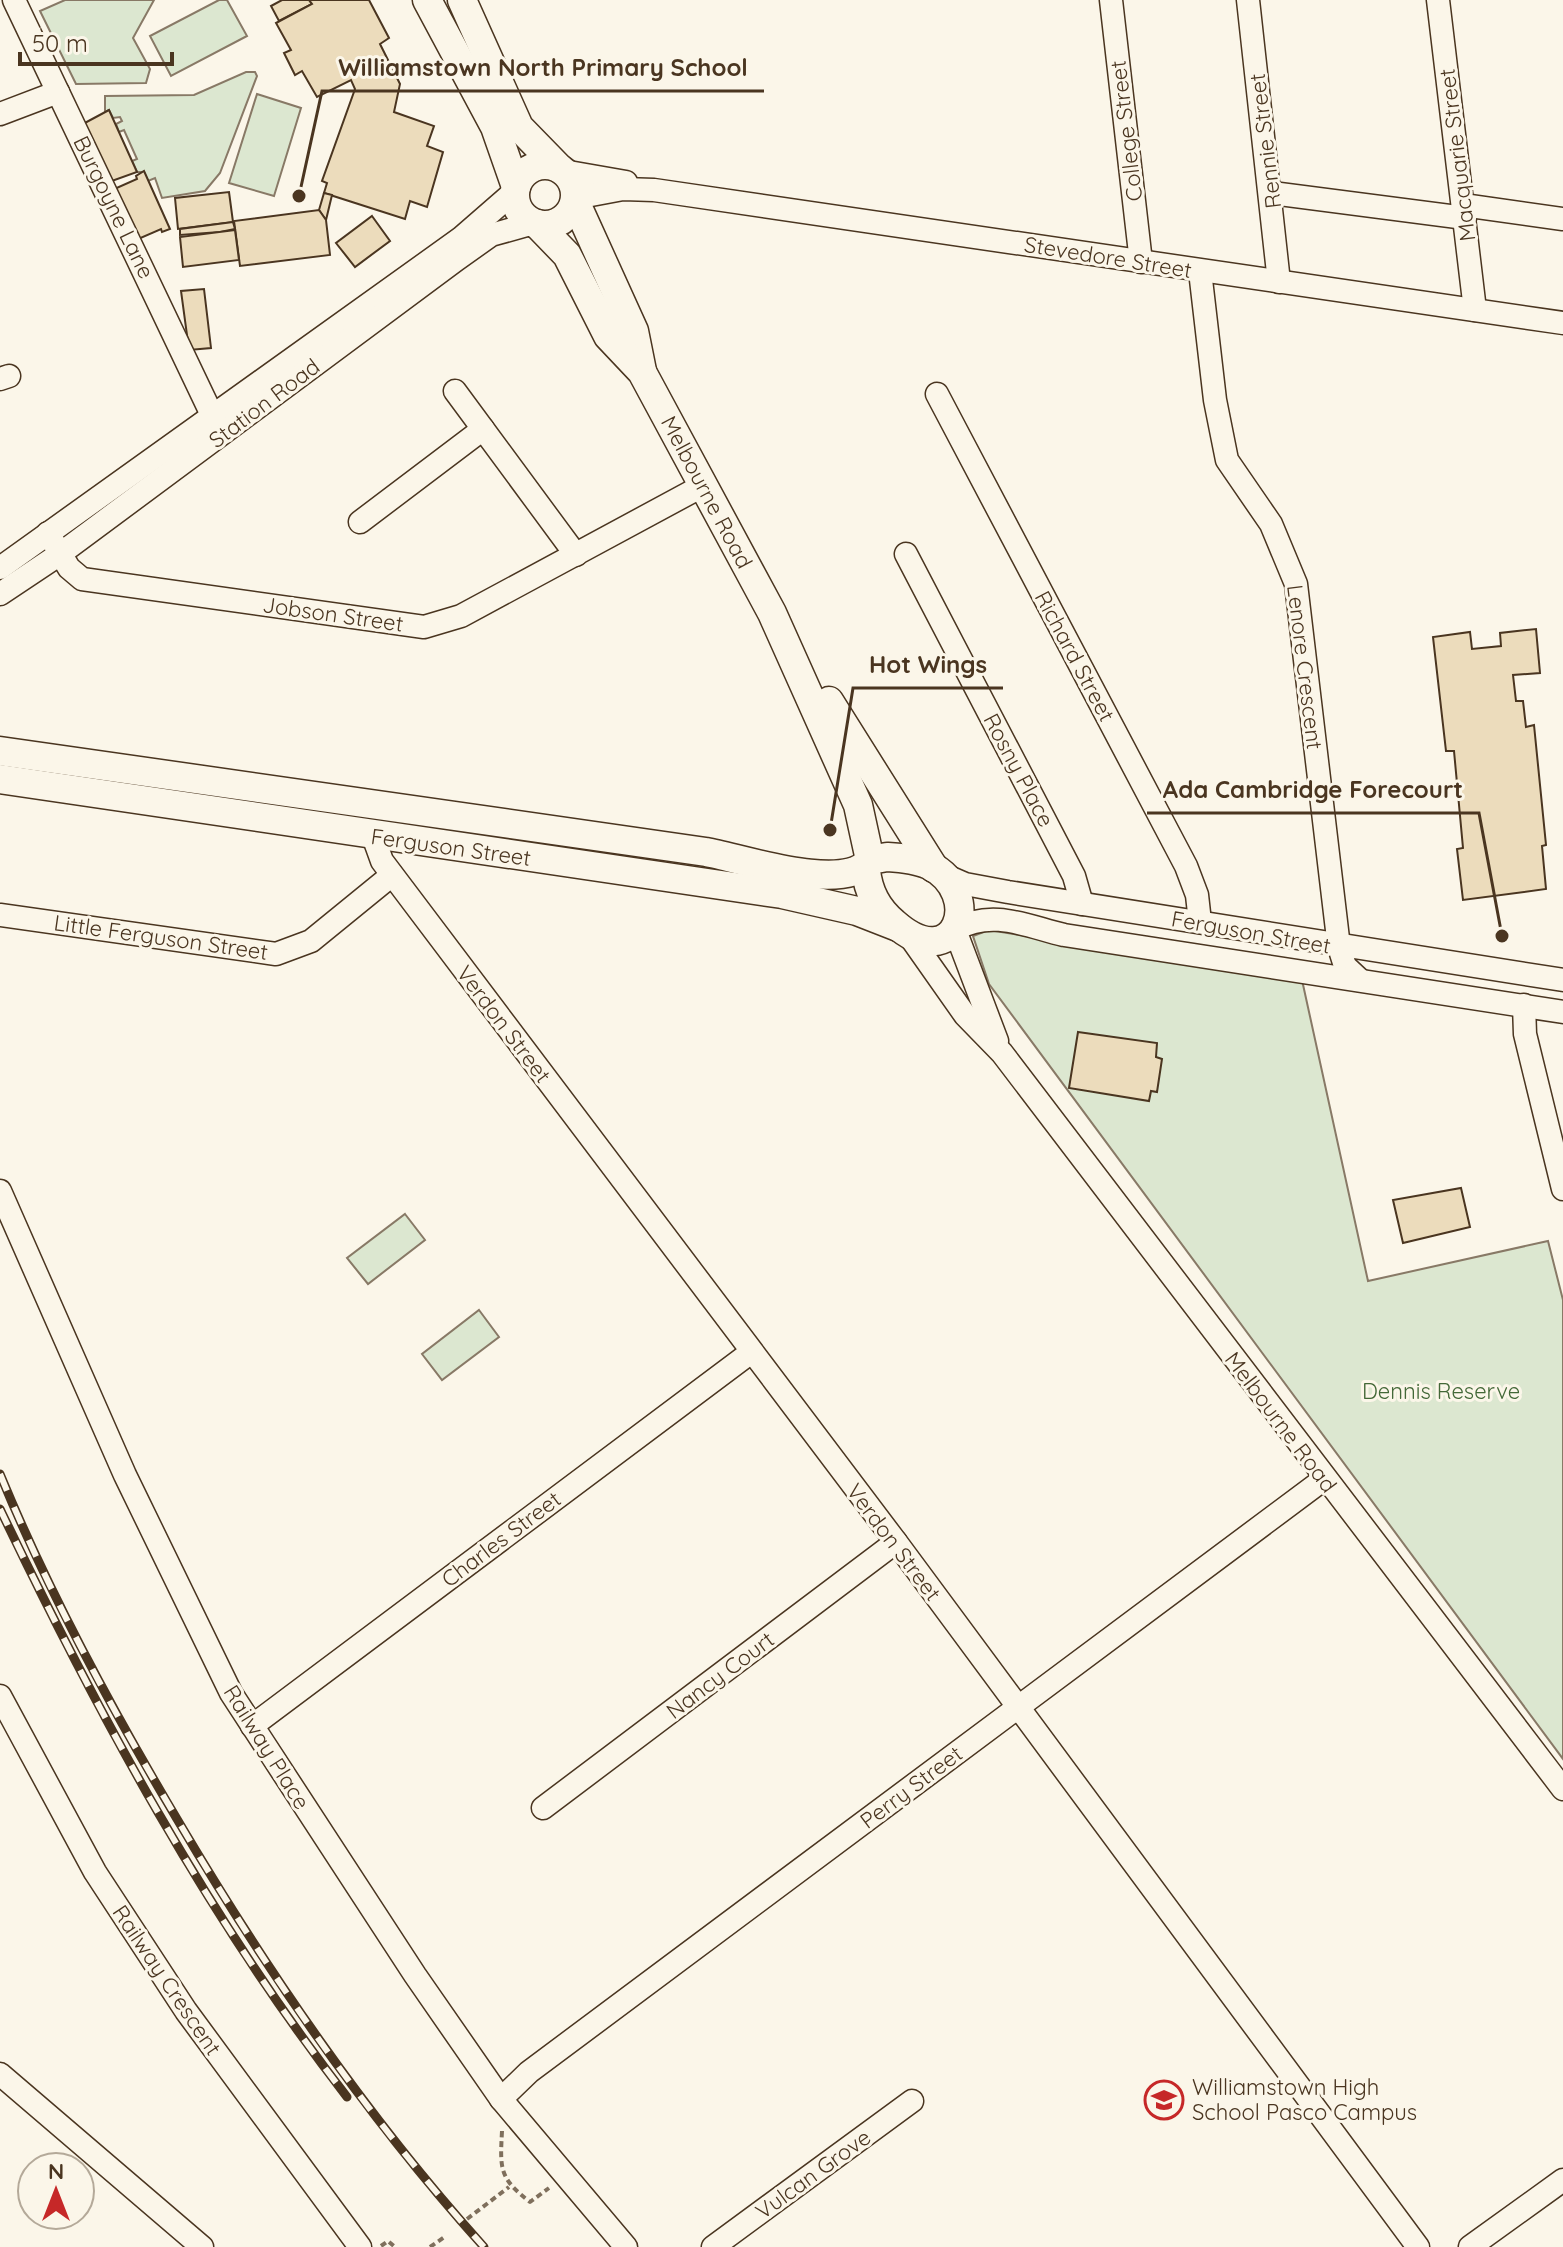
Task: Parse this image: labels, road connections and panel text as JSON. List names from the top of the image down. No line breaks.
{"streets":{"main road":["Melbourne Road","Ferguson Street"],"street":["College Street","Rennie Street","Macquarie Street","Burgoyne Lane","Stevedore Street","Station Road","Jobson Street","Richard Street","Lenore Crescent","Rosny Place","Little Ferguson Street","Verdon Street","Charles Street","Nancy Court","Railway Place","Perry Street","Railway Crescent","Vulcan Grove"]},"crossings":[["College Street","Stevedore Street"],["Rennie Street","Stevedore Street"],["Macquarie Street","Stevedore Street"],["Burgoyne Lane","Station Road"],["Stevedore Street","Station Road"],["Stevedore Street","Melbourne Road"],["Stevedore Street","Lenore Crescent"],["Station Road","Melbourne Road"],["Station Road","Jobson Street"],["Melbourne Road","Jobson Street"],["Melbourne Road","Ferguson Street"],["Melbourne Road","Perry Street"],["Richard Street","Ferguson Street"],["Lenore Crescent","Ferguson Street"],["Rosny Place","Ferguson Street"],["Ferguson Street","Verdon Street"],["Little Ferguson Street","Verdon Street"],["Verdon Street","Charles Street"],["Verdon Street","Nancy Court"],["Verdon Street","Perry Street"],["Charles Street","Railway Place"],["Railway Place","Perry Street"]],"parks":["Dennis Reserve"],"places":{"other":["Williamstown North Primary School","Hot Wings","Ada Cambridge Forecourt"],"school or university":["Williamstown High School Pasco Campus"]},"scale_bar":"50 m","north":"top"}
